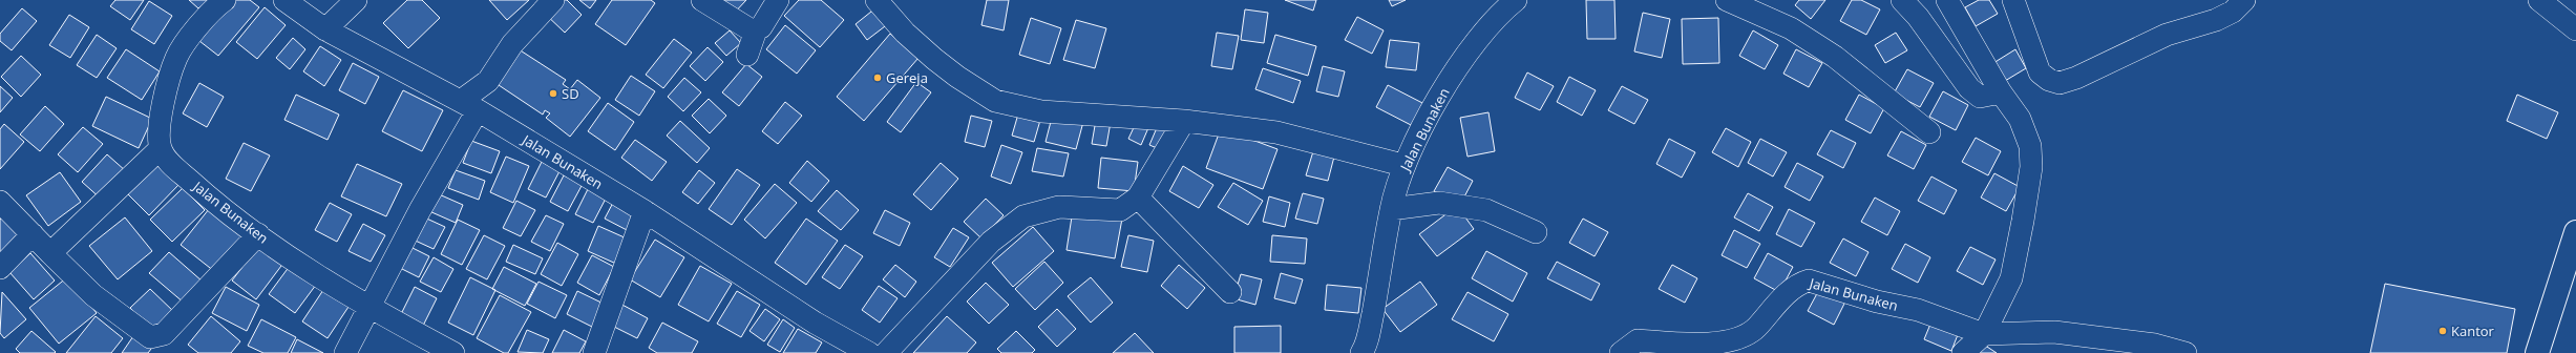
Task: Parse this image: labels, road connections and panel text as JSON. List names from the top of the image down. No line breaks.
{"streets":{"street":["Jalan Bunaken"]},"places":["Gereja","SD","Kantor"]}
